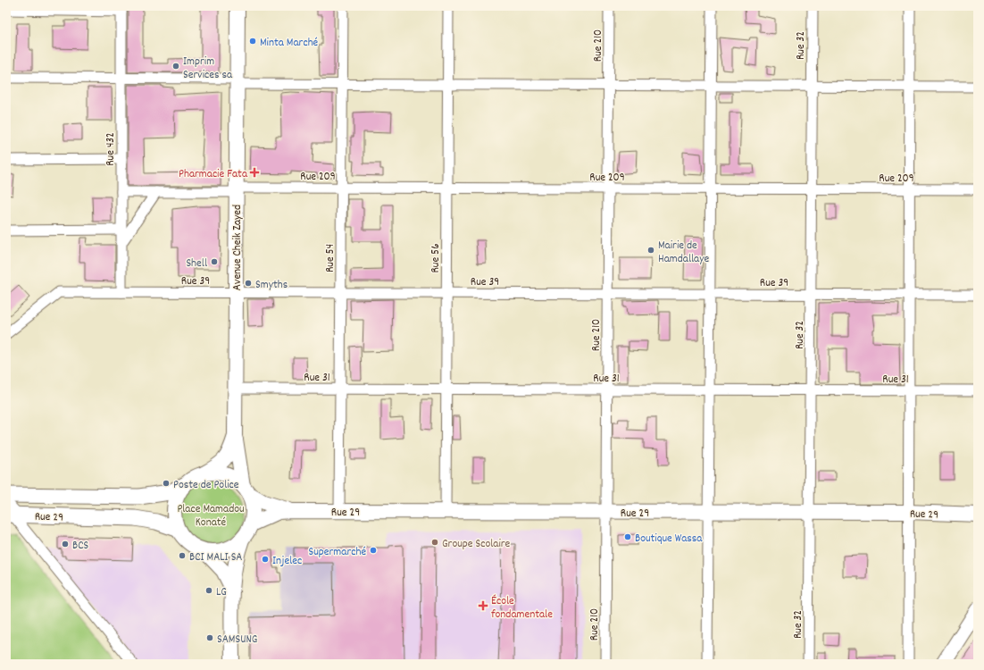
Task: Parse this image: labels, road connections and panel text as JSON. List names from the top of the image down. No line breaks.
{"streets":{"main road":["Avenue Cheik Zayed","Rue 29"],"street":["Rue 210","Rue 32","Rue 432","Rue 209","Rue 54","Rue 56","Rue 39","Rue 31"]},"crossings":[["Rue 210","Rue 209"],["Rue 210","Rue 39"],["Rue 210","Rue 31"],["Rue 210","Rue 29"],["Rue 32","Rue 209"],["Rue 32","Rue 39"],["Rue 32","Rue 31"],["Rue 32","Rue 29"],["Rue 432","Rue 209"],["Rue 432","Rue 39"],["Rue 209","Avenue Cheik Zayed"],["Rue 209","Rue 54"],["Rue 209","Rue 56"],["Avenue Cheik Zayed","Rue 39"],["Avenue Cheik Zayed","Rue 31"],["Avenue Cheik Zayed","Rue 29"],["Rue 54","Rue 39"],["Rue 54","Rue 31"],["Rue 54","Rue 29"],["Rue 56","Rue 39"],["Rue 56","Rue 31"],["Rue 56","Rue 29"]],"parks":["Place Mamadou Konaté"],"places":{"other":["Minta Marché","Imprim Services sa","Mairie de Hamdallaye","Shell","Smyths","Poste de Police","Boutique Wassa","Groupe Scolaire","BCS","Supermarché","BCI MALI SA","Injelec","LG","SAMSUNG"],"health":["Pharmacie Fata","École fondamentale"]}}
